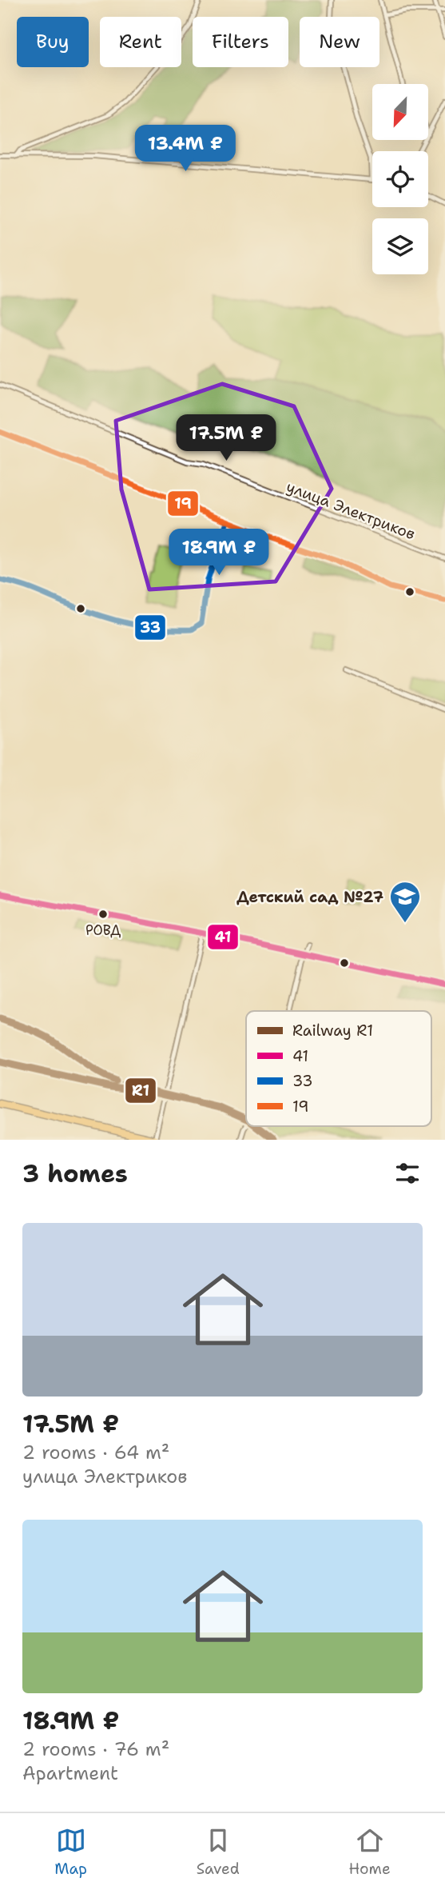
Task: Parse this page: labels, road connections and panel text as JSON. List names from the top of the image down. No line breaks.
{"streets":{"street":["улица Электриков"]},"places":{"other":["РОВД"],"school or university":["Детский сад №27"]},"lines":["transit line 19","transit line 33","transit line 41","rail line R1"],"legend":["Railway R1","41","33","19"],"north":"bottom left","page":{"chip":["Buy","Rent","Filters","New"],"price":["13.4M ₽","17.5M ₽","18.9M ₽"],"heading":"3 homes","list":[{"name":"17.5M ₽","note":"2 rooms · 64 m² · улица Электриков"},{"name":"18.9M ₽","note":"2 rooms · 76 m² · Apartment"}],"tabs":["Map","Saved","Home"]}}
